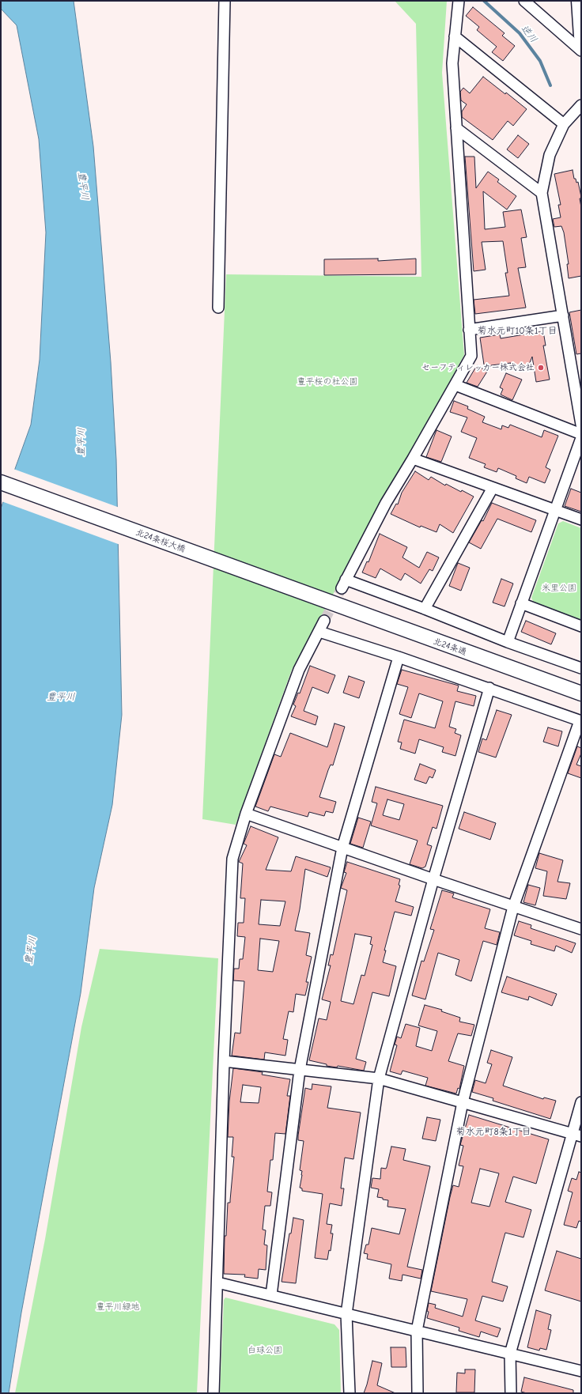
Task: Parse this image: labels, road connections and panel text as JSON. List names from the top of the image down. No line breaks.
{"streets":{"street":["北24条桜大橋","北24条通"]},"crossings":[["北24条桜大橋","北24条通"]],"districts":["菊水元町10条1丁目","菊水元町8条1丁目"],"water":["逆川","豊平川"],"parks":["豊平桜の杜公園","米里公園","豊平川緑地","白球公園"],"places":["セーフティレッカー株式会社"]}
